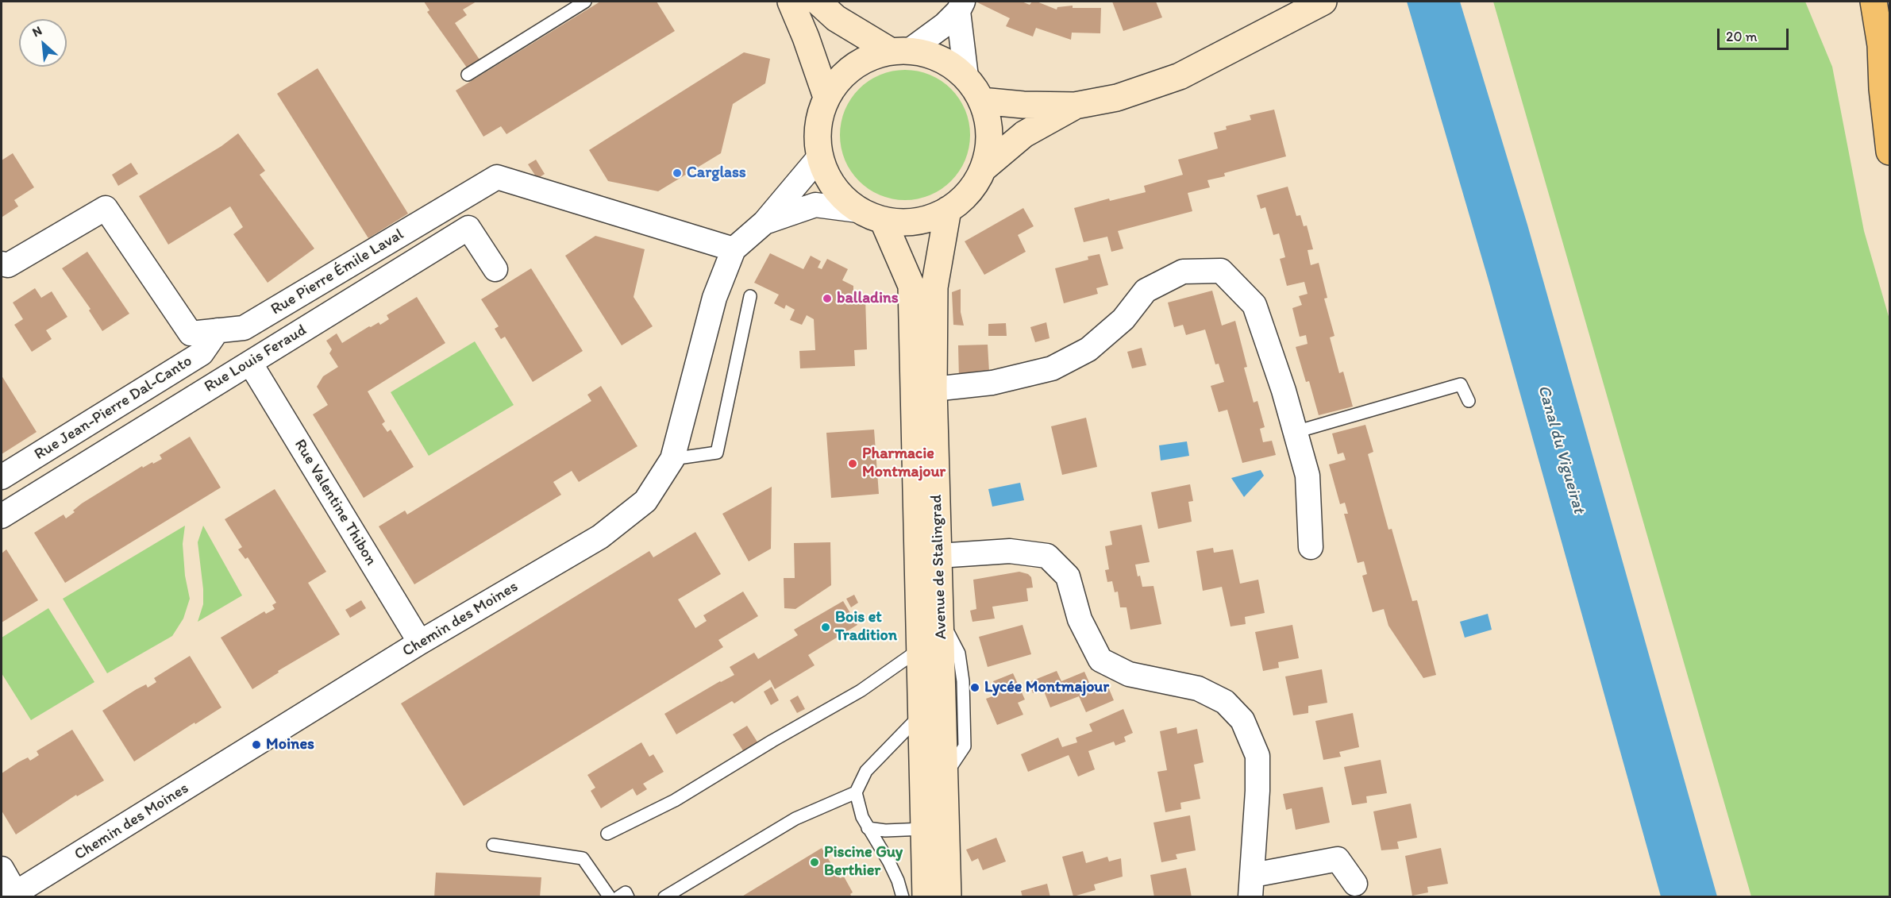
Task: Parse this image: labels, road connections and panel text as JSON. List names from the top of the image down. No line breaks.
{"streets":{"main road":["Avenue de Stalingrad"],"street":["Rue Pierre Émile Laval","Rue Louis Feraud","Rue Jean-Pierre Dal-Canto","Rue Valentine Thibon","Chemin des Moines"]},"crossings":[["Rue Pierre Émile Laval","Rue Jean-Pierre Dal-Canto"],["Rue Pierre Émile Laval","Chemin des Moines"],["Rue Louis Feraud","Rue Valentine Thibon"],["Rue Valentine Thibon","Chemin des Moines"]],"water":["Canal du Vigueirat"],"places":["Carglass","balladins","Pharmacie Montmajour","Bois et Tradition","Lycée Montmajour","Moines","Piscine Guy Berthier"],"scale_bar":"20 m","north":"top left"}
